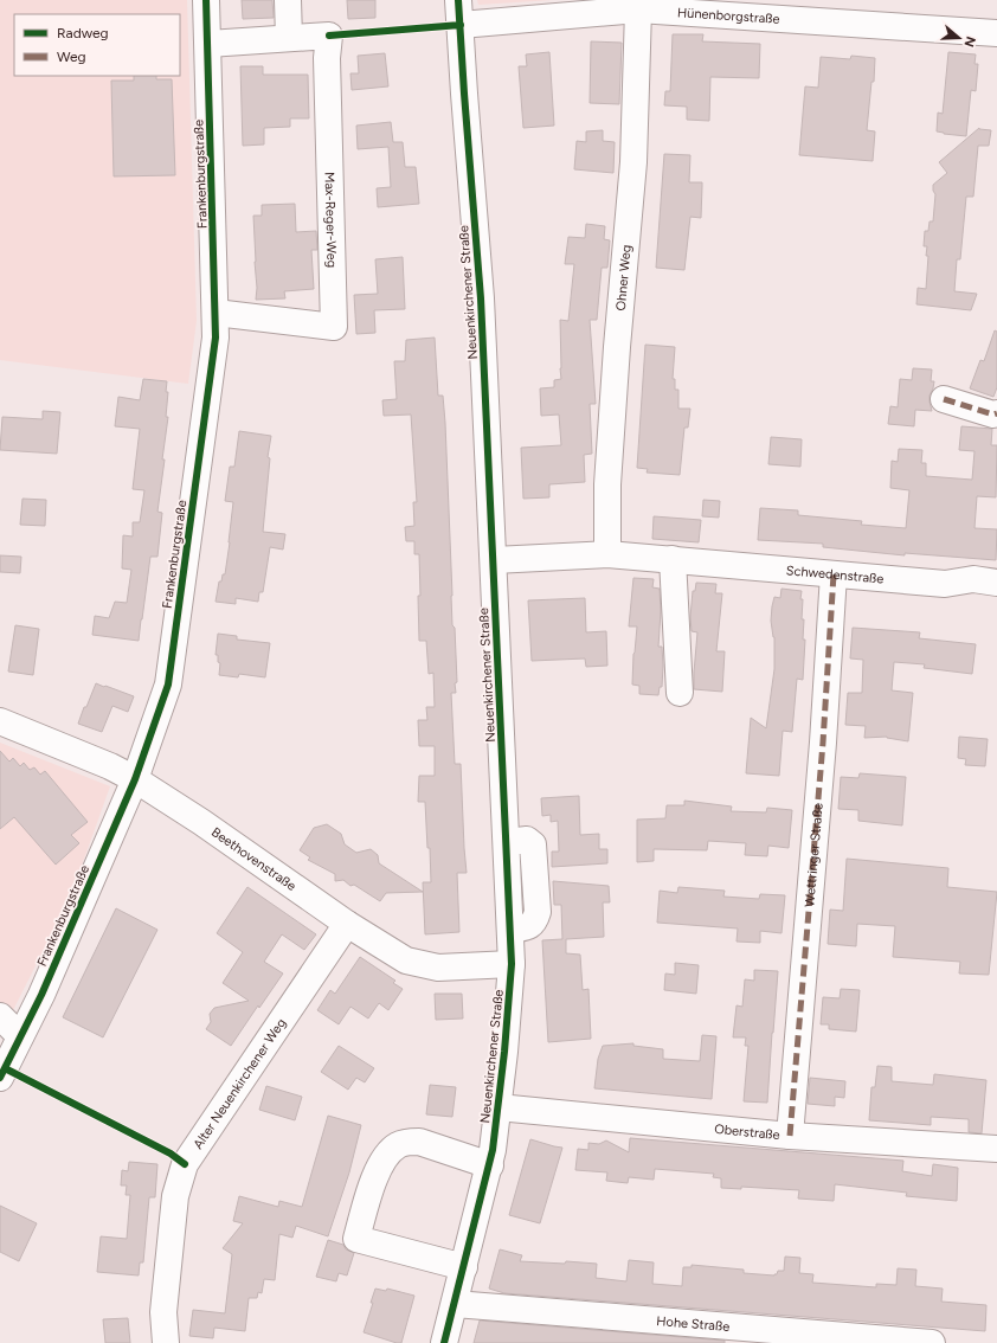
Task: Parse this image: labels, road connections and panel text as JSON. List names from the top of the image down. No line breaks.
{"streets":{"street":["Hünenborgstraße","Frankenburgstraße","Max-Reger-Weg","Ohner Weg","Neuenkirchener Straße","Schwedenstraße","Wettringer Straße","Beethovenstraße","Alter Neuenkirchener Weg","Oberstraße","Hohe Straße"]},"crossings":[["Hünenborgstraße","Ohner Weg"],["Hünenborgstraße","Neuenkirchener Straße"],["Frankenburgstraße","Max-Reger-Weg"],["Frankenburgstraße","Beethovenstraße"],["Ohner Weg","Schwedenstraße"],["Neuenkirchener Straße","Schwedenstraße"],["Neuenkirchener Straße","Beethovenstraße"],["Neuenkirchener Straße","Oberstraße"],["Neuenkirchener Straße","Hohe Straße"],["Schwedenstraße","Wettringer Straße"],["Wettringer Straße","Oberstraße"],["Beethovenstraße","Alter Neuenkirchener Weg"]],"legend":["Radweg","Weg"],"north":"right"}
